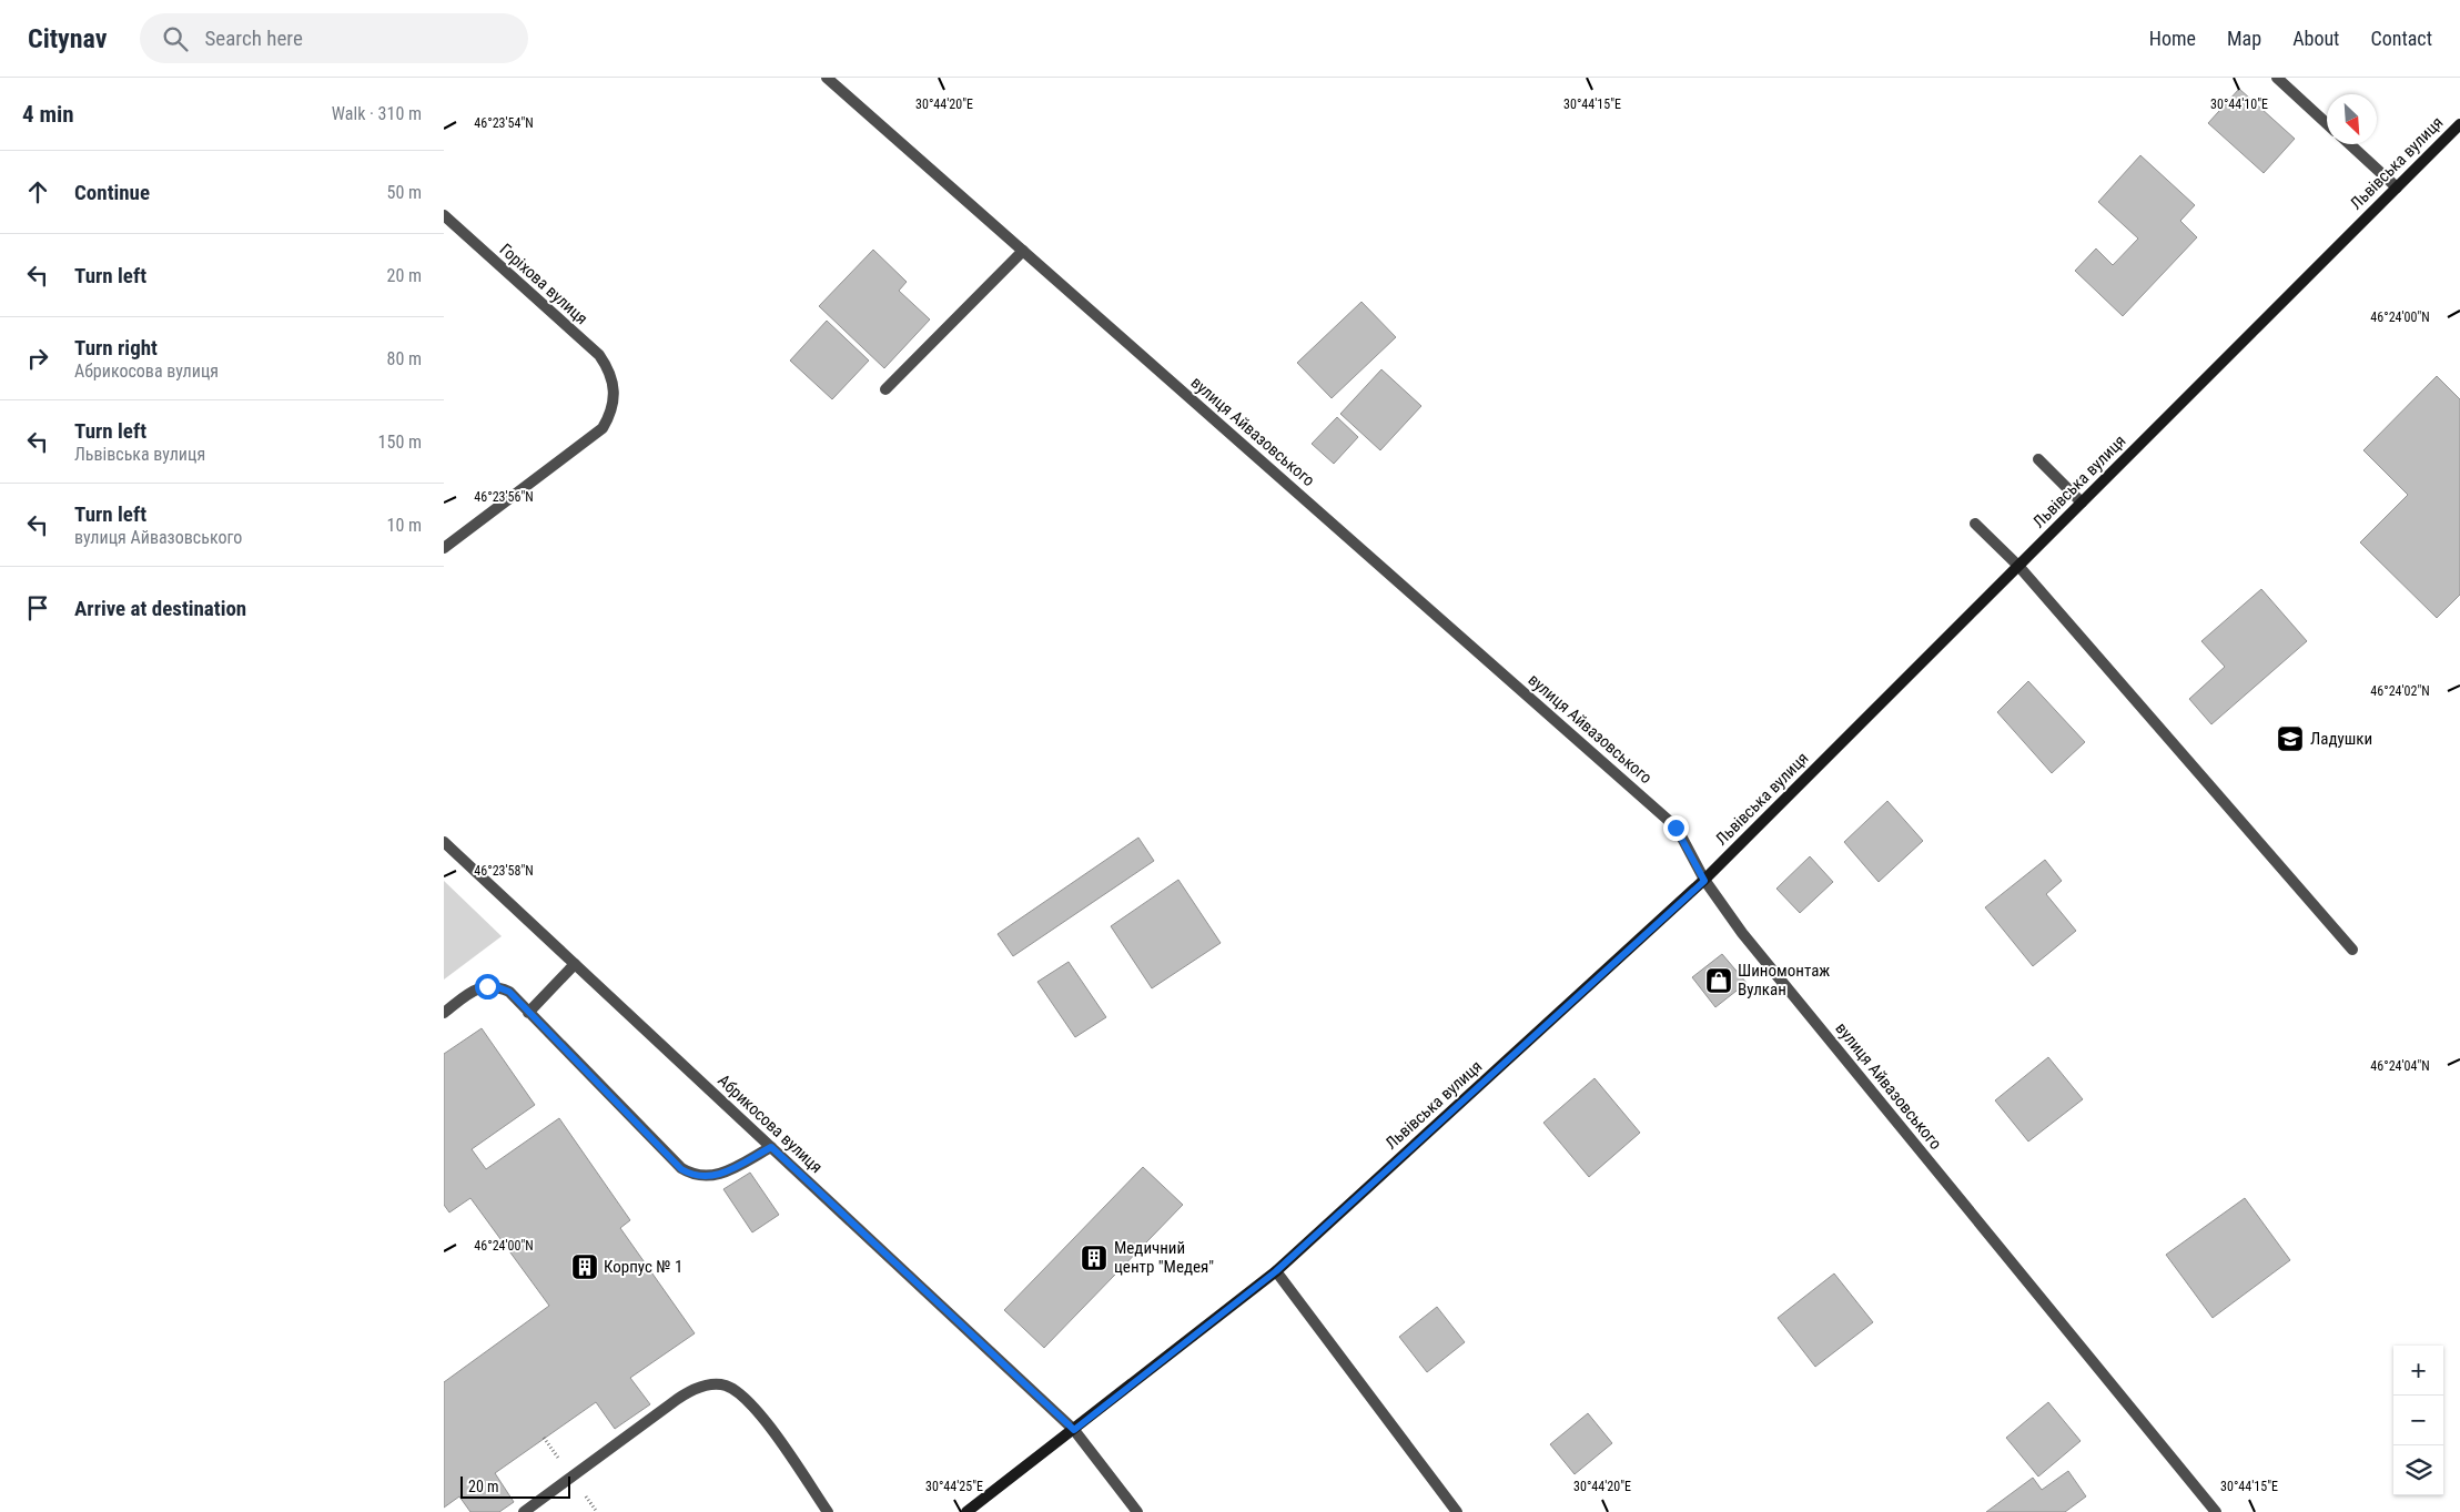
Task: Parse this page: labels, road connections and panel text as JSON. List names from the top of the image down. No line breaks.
{"streets":{"main road":["Львівська вулиця"],"street":["Горіхова вулиця","вулиця Айвазовського","Абрикосова вулиця"]},"crossings":[["Львівська вулиця","вулиця Айвазовського"],["Львівська вулиця","Абрикосова вулиця"]],"places":{"school or university":["Ладушки"],"shop":["Шиномонтаж Вулкан"],"building":["Медичний центр \"Медея\"","Корпус № 1"]},"scale_bar":"20 m","north":"bottom right","page":{"header":"Citynav","search":"Search here","nav":["Home","Map","About","Contact"],"heading":["4 min","Walk · 310 m"],"list":[["Continue","50 m"],["Turn left","20 m"],["Turn right","Абрикосова вулиця","80 m"],["Turn left","Львівська вулиця","150 m"],["Turn left","вулиця Айвазовського","10 m"],"Arrive at destination"],"map_buttons":["+","−"],"scale":"20 m"},"coordinates":["30°44'20\"E","30°44'15\"E","30°44'10\"E","46°23'54\"N","46°24'00\"N","46°23'56\"N","46°24'02\"N","46°23'58\"N","46°24'04\"N","30°44'25\"E"]}
